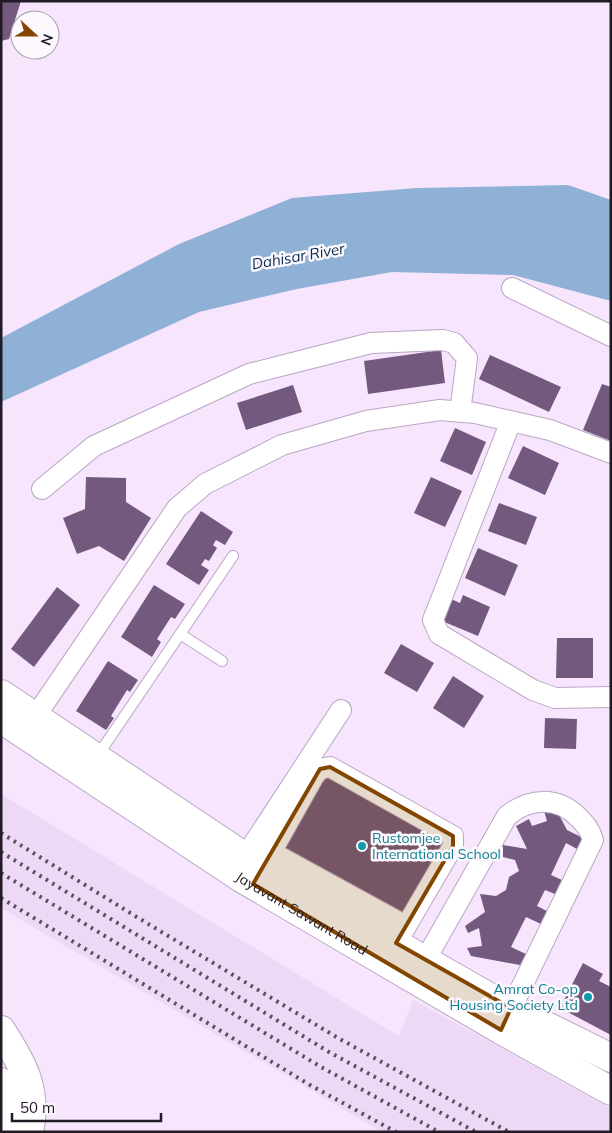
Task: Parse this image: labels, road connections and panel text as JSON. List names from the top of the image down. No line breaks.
{"streets":{"street":["Jayavant Sawant Road"]},"water":["Dahisar River"],"places":["Rustomjee International School","Amrat Co-op Housing Society Ltd"],"scale_bar":"50 m","north":"right"}
